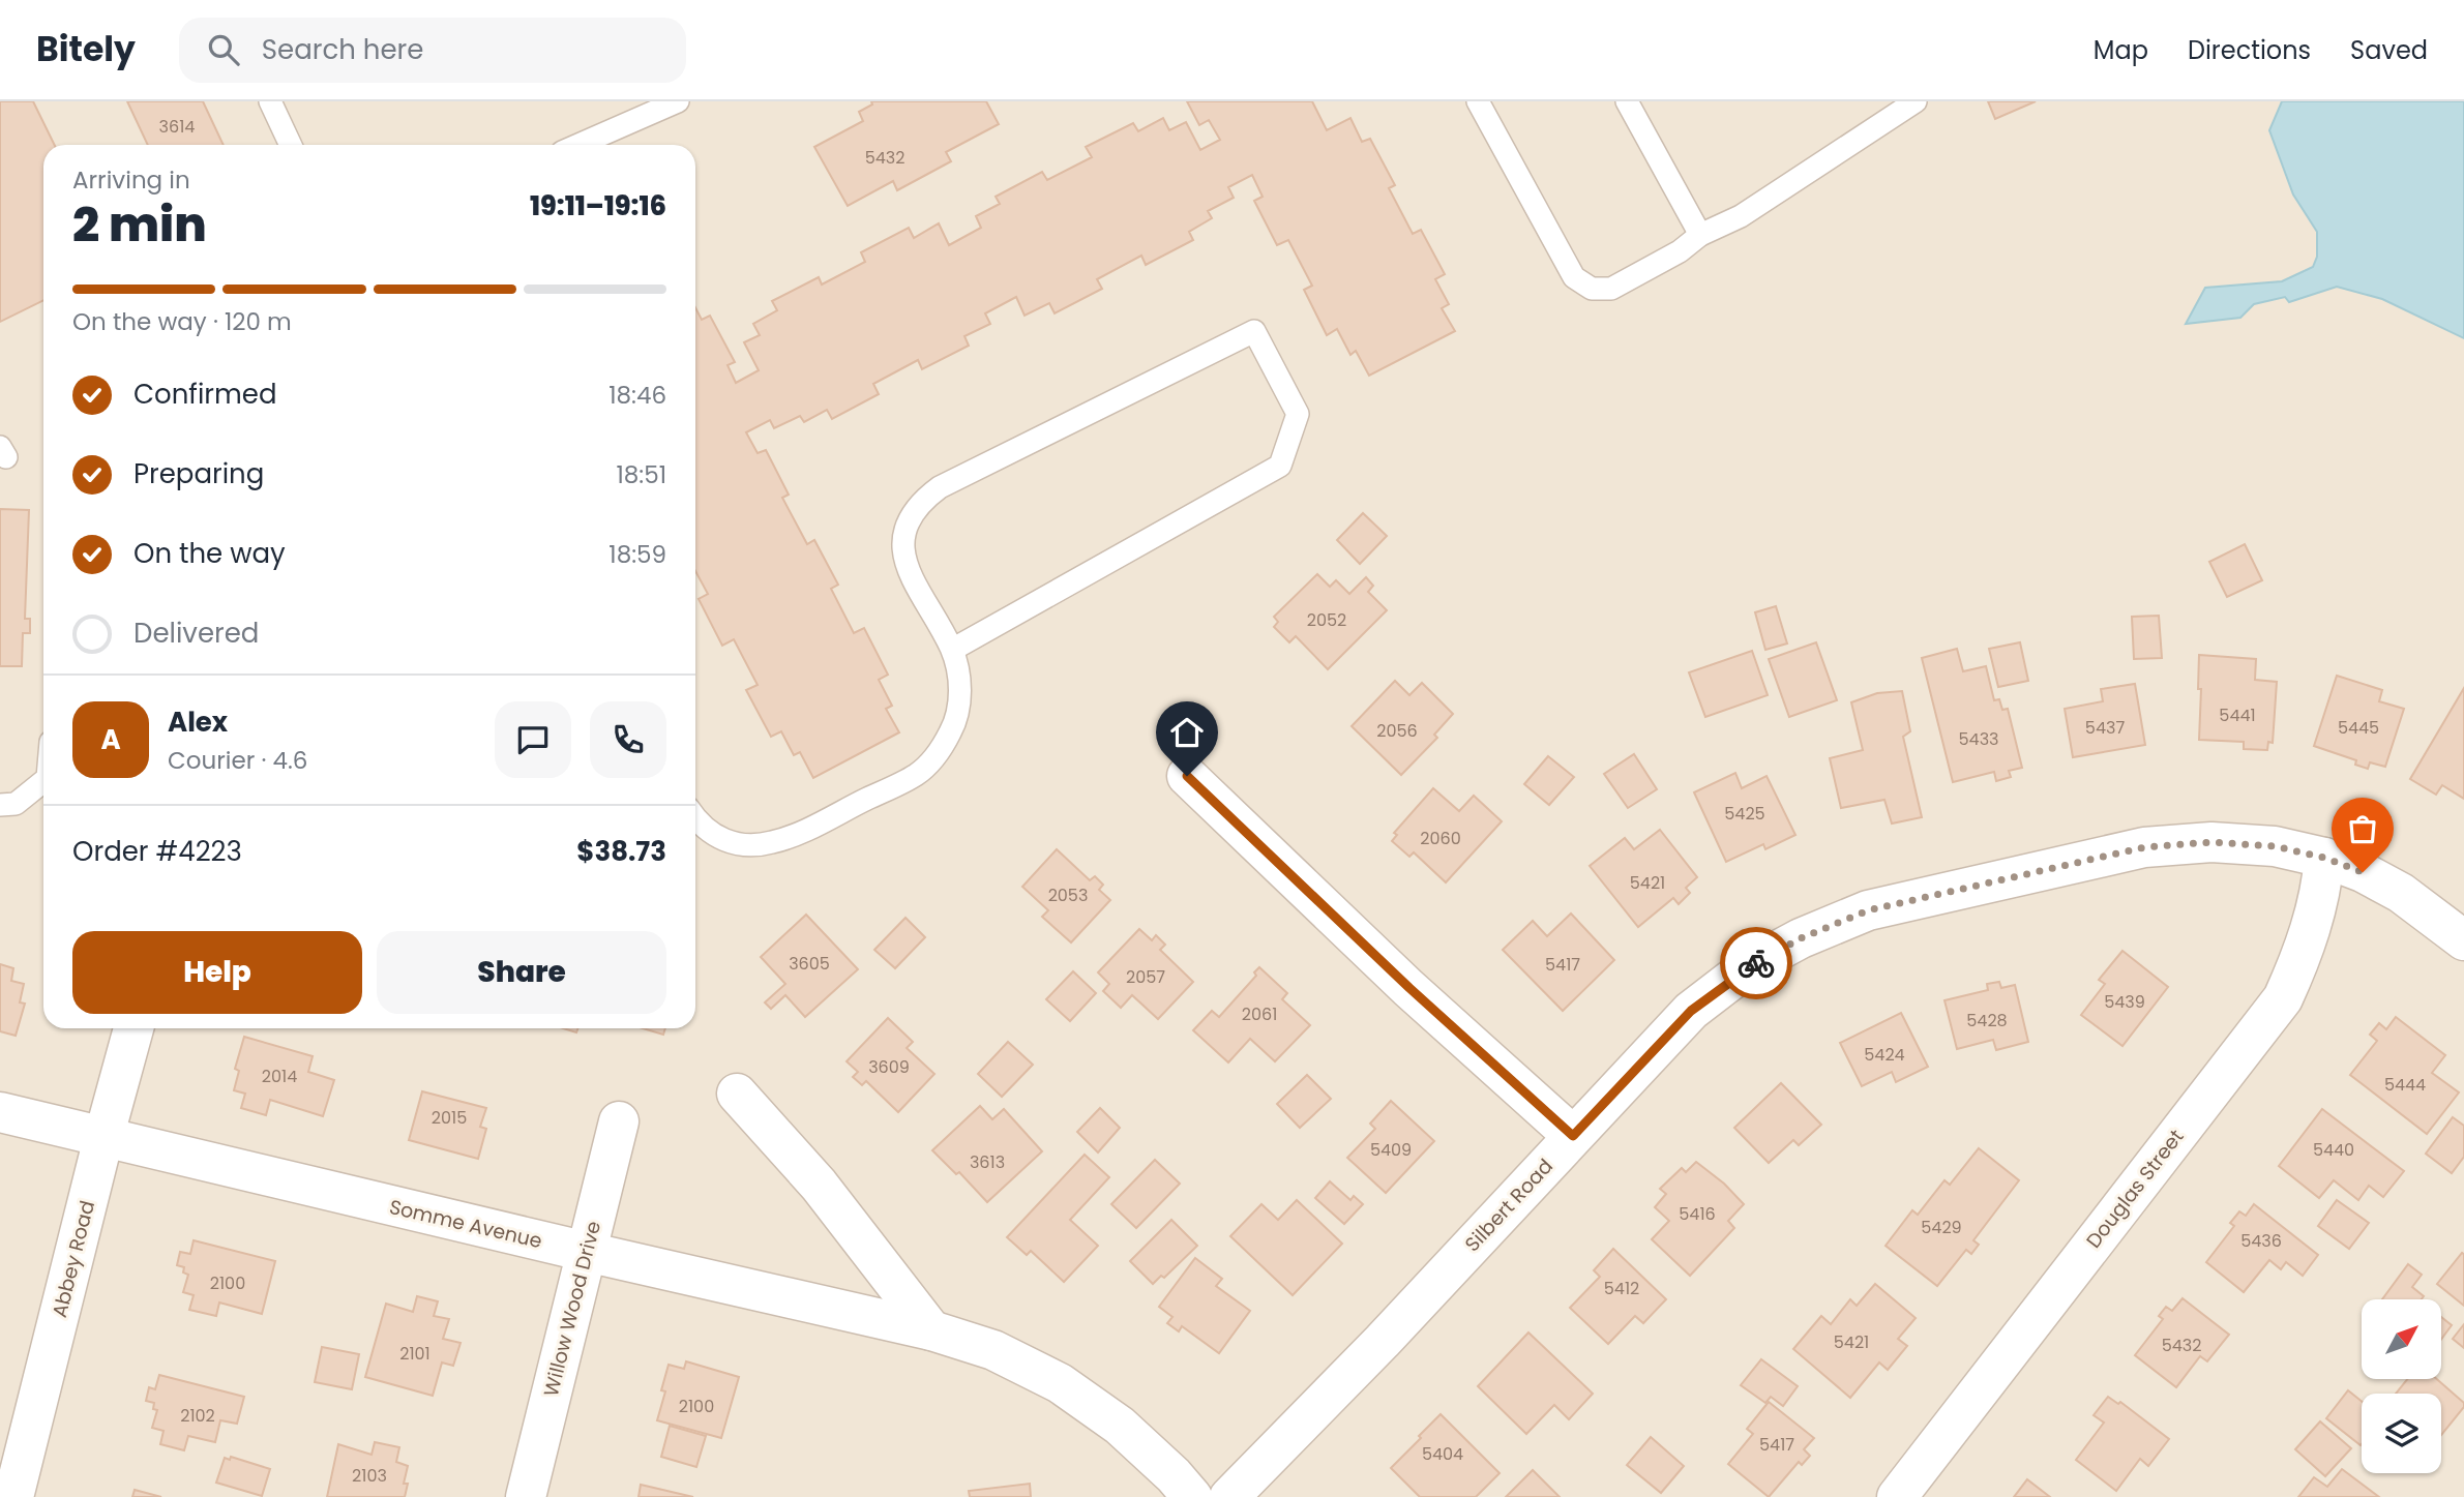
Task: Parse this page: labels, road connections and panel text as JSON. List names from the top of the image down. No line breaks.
{"streets":{"street":["Douglas Street","Silbert Road","Somme Avenue","Abbey Road","Willow Wood Drive"]},"crossings":[["Douglas Street","Silbert Road"],["Somme Avenue","Abbey Road"],["Somme Avenue","Willow Wood Drive"]],"house_numbers":["3614","5432","2052","5441","5437","5445","2056","5433","5425","2060","5421","2053","3605","5417","2057","5439","2061","5428","5424","3609","2014","5444","2015","5409","5440","3613","5416","5429","5436","2100","5412","5421","5432","2101","2100","2102","5417","5404","2103"],"north":"top right","page":{"header":"Bitely","search":"Search here","nav":["Map","Directions","Saved"],"heading":["2 min","Arriving in","19:11–19:16"],"panel":["Alex","Courier · 4.6","Order #4223","$38.73"],"bar":"On the way · 120 m","list":[["Confirmed","18:46"],["Preparing","18:51"],["On the way","18:59"],"Delivered"],"round":"A","buttons":["Help","Share"]}}
